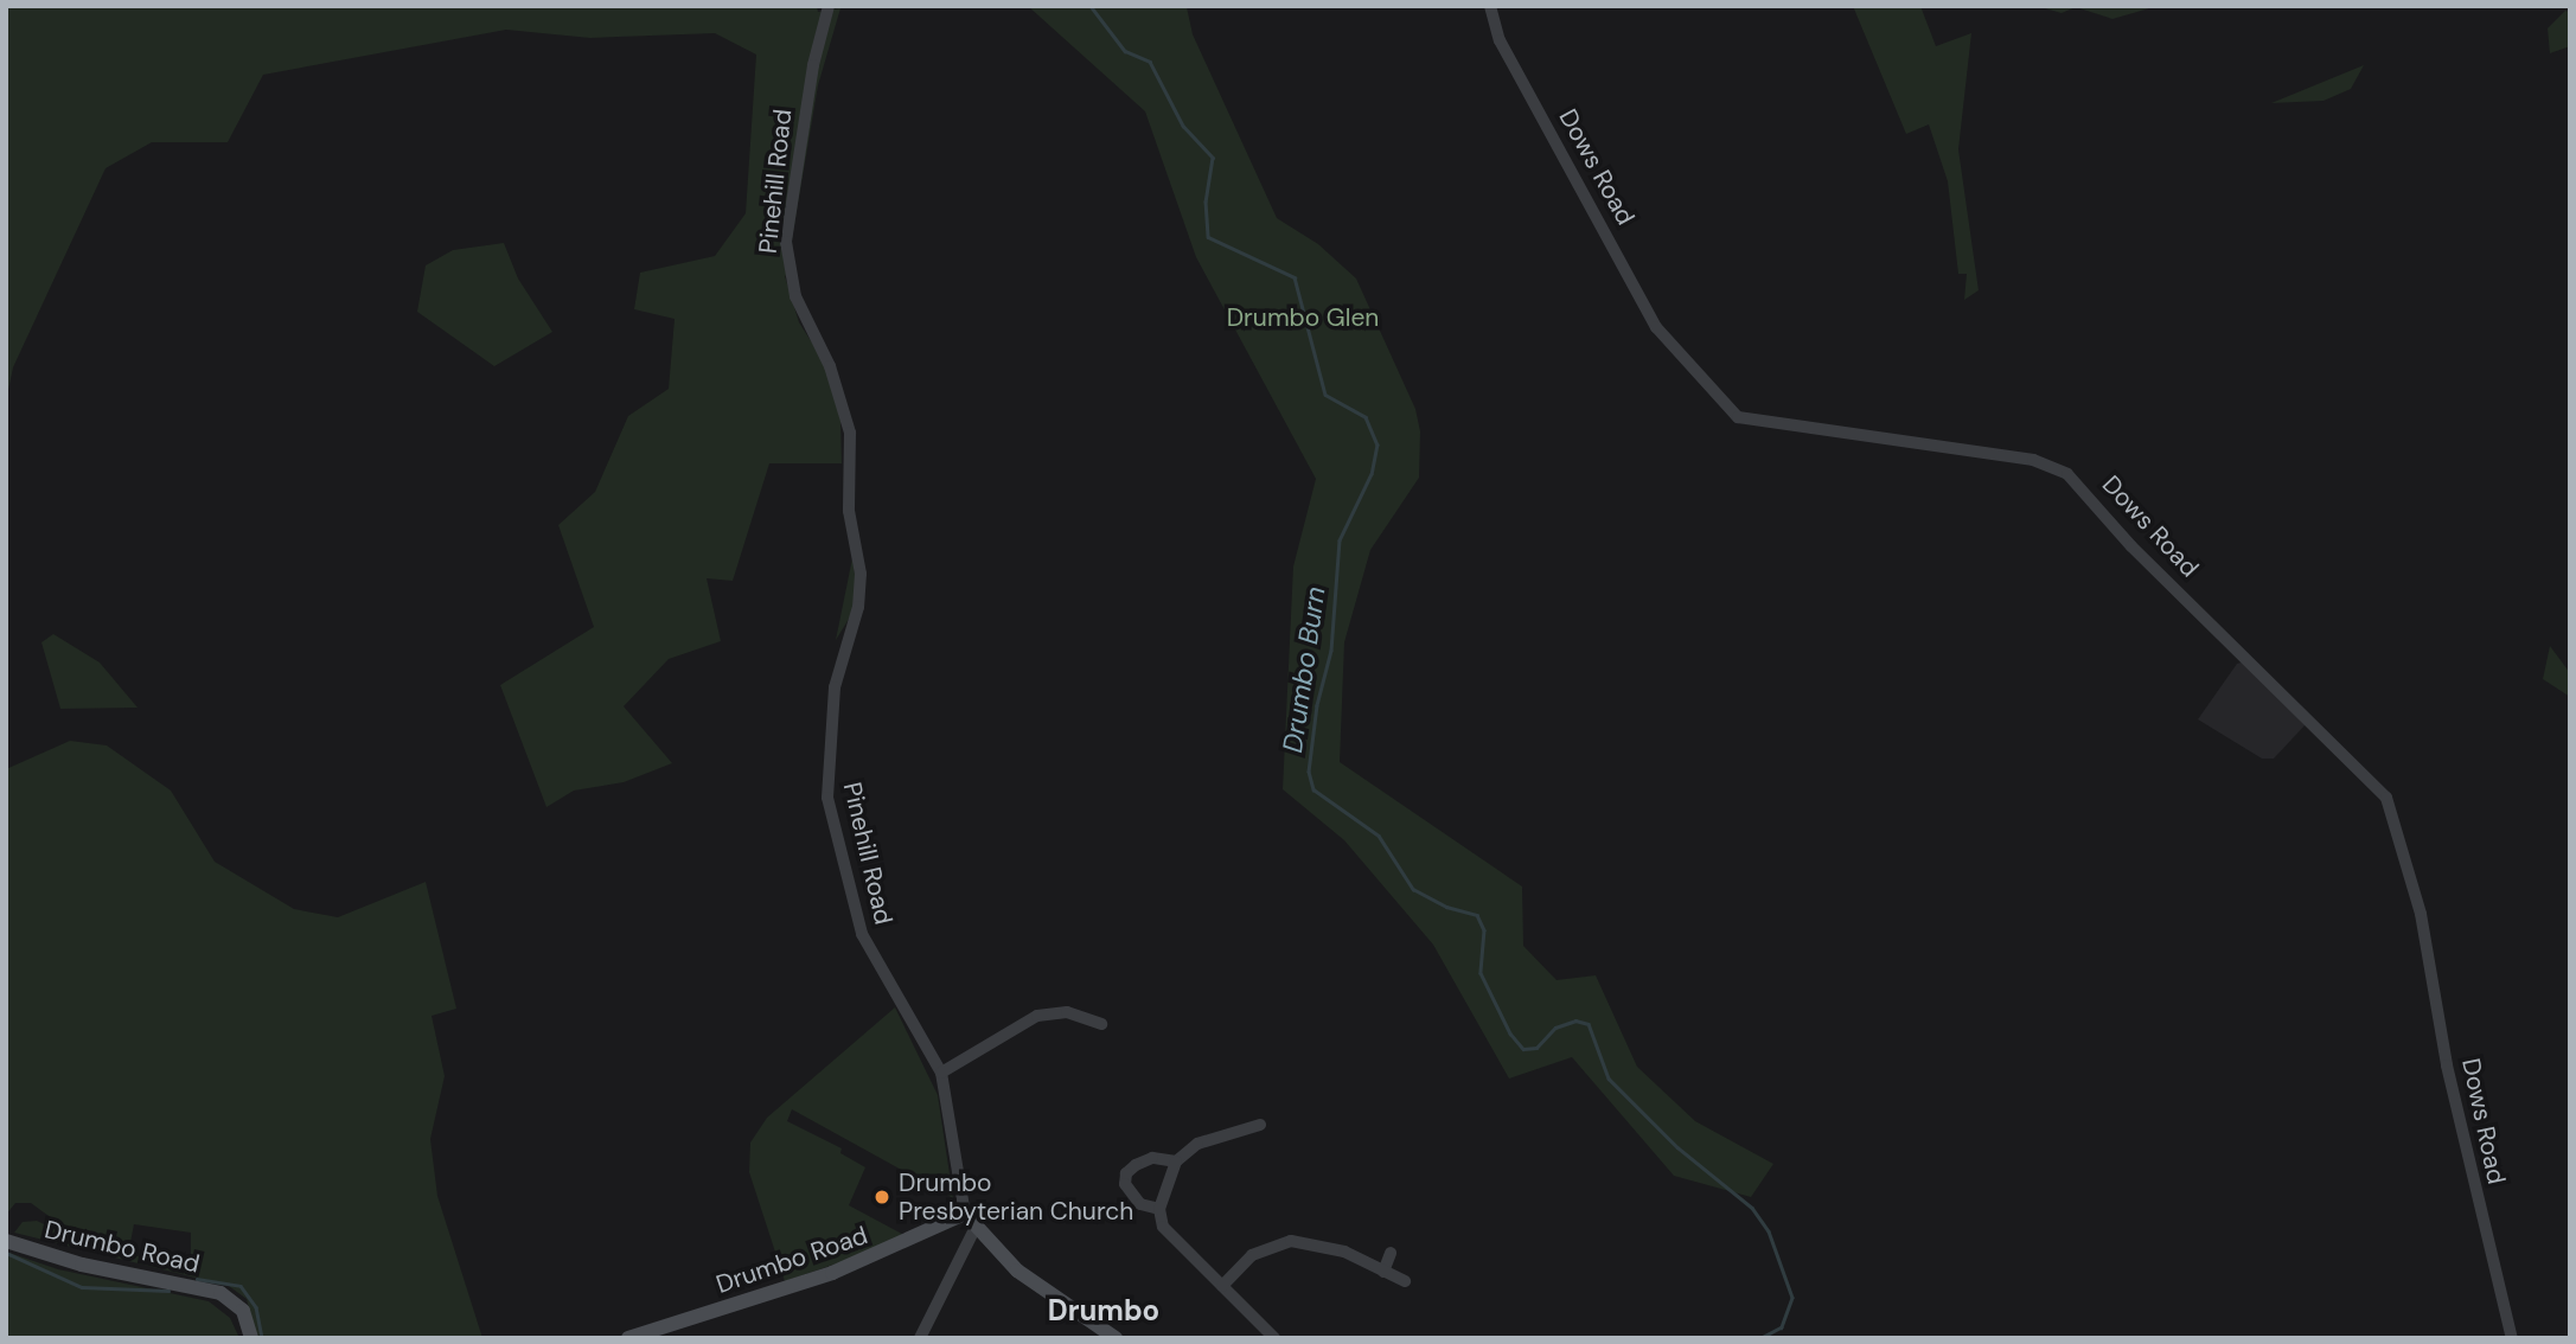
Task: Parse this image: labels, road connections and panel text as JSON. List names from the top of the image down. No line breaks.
{"streets":{"street":["Dows Road","Pinehill Road","Drumbo Road"]},"crossings":[["Pinehill Road","Drumbo Road"]],"districts":["Drumbo"],"water":["Drumbo Burn"],"parks":["Drumbo Glen"],"places":["Drumbo Presbyterian Church"]}
